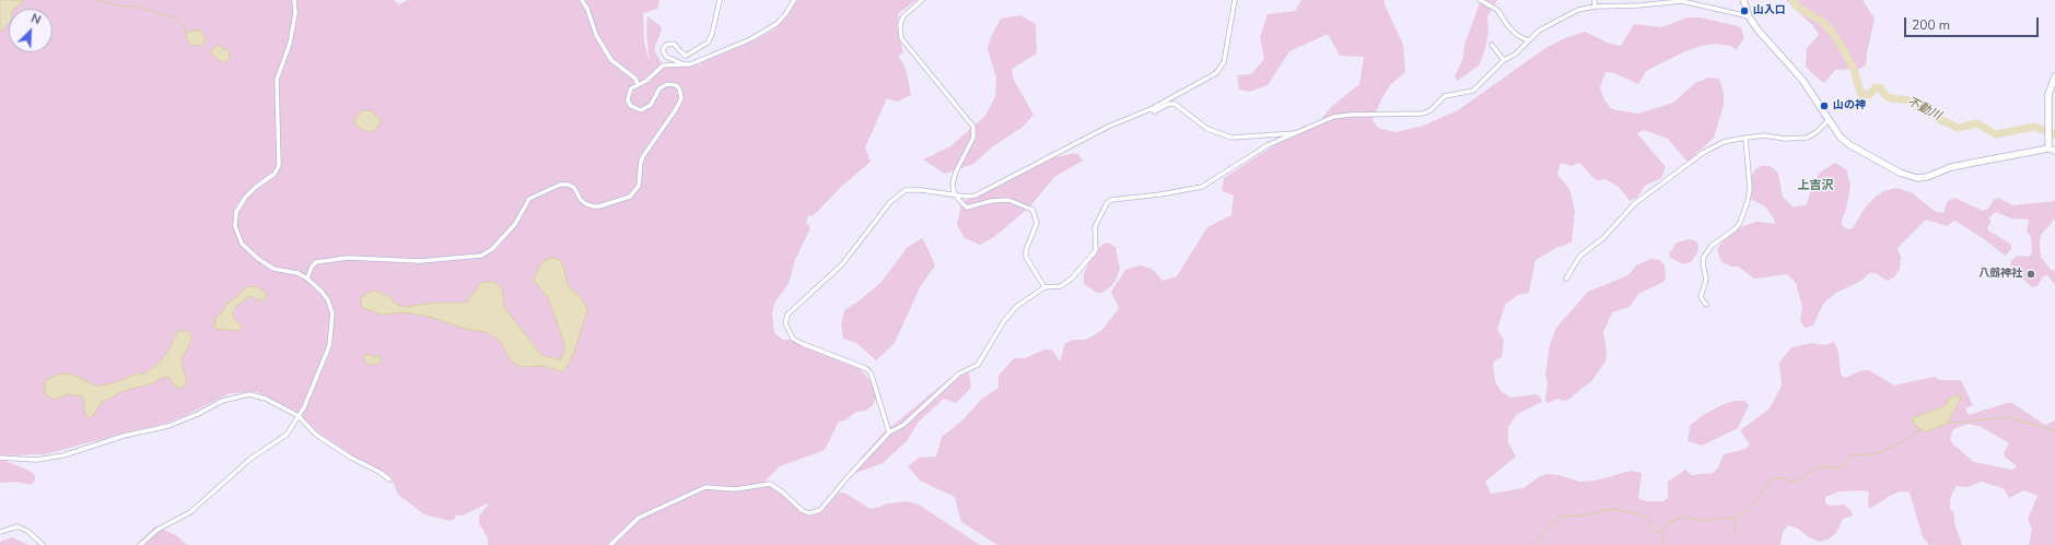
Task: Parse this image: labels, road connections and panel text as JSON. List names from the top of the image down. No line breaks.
{"districts":["上吉沢"],"water":["不動川"],"places":["山入口","山の神","八劔神社"],"scale_bar":"200 m","north":"top right"}
